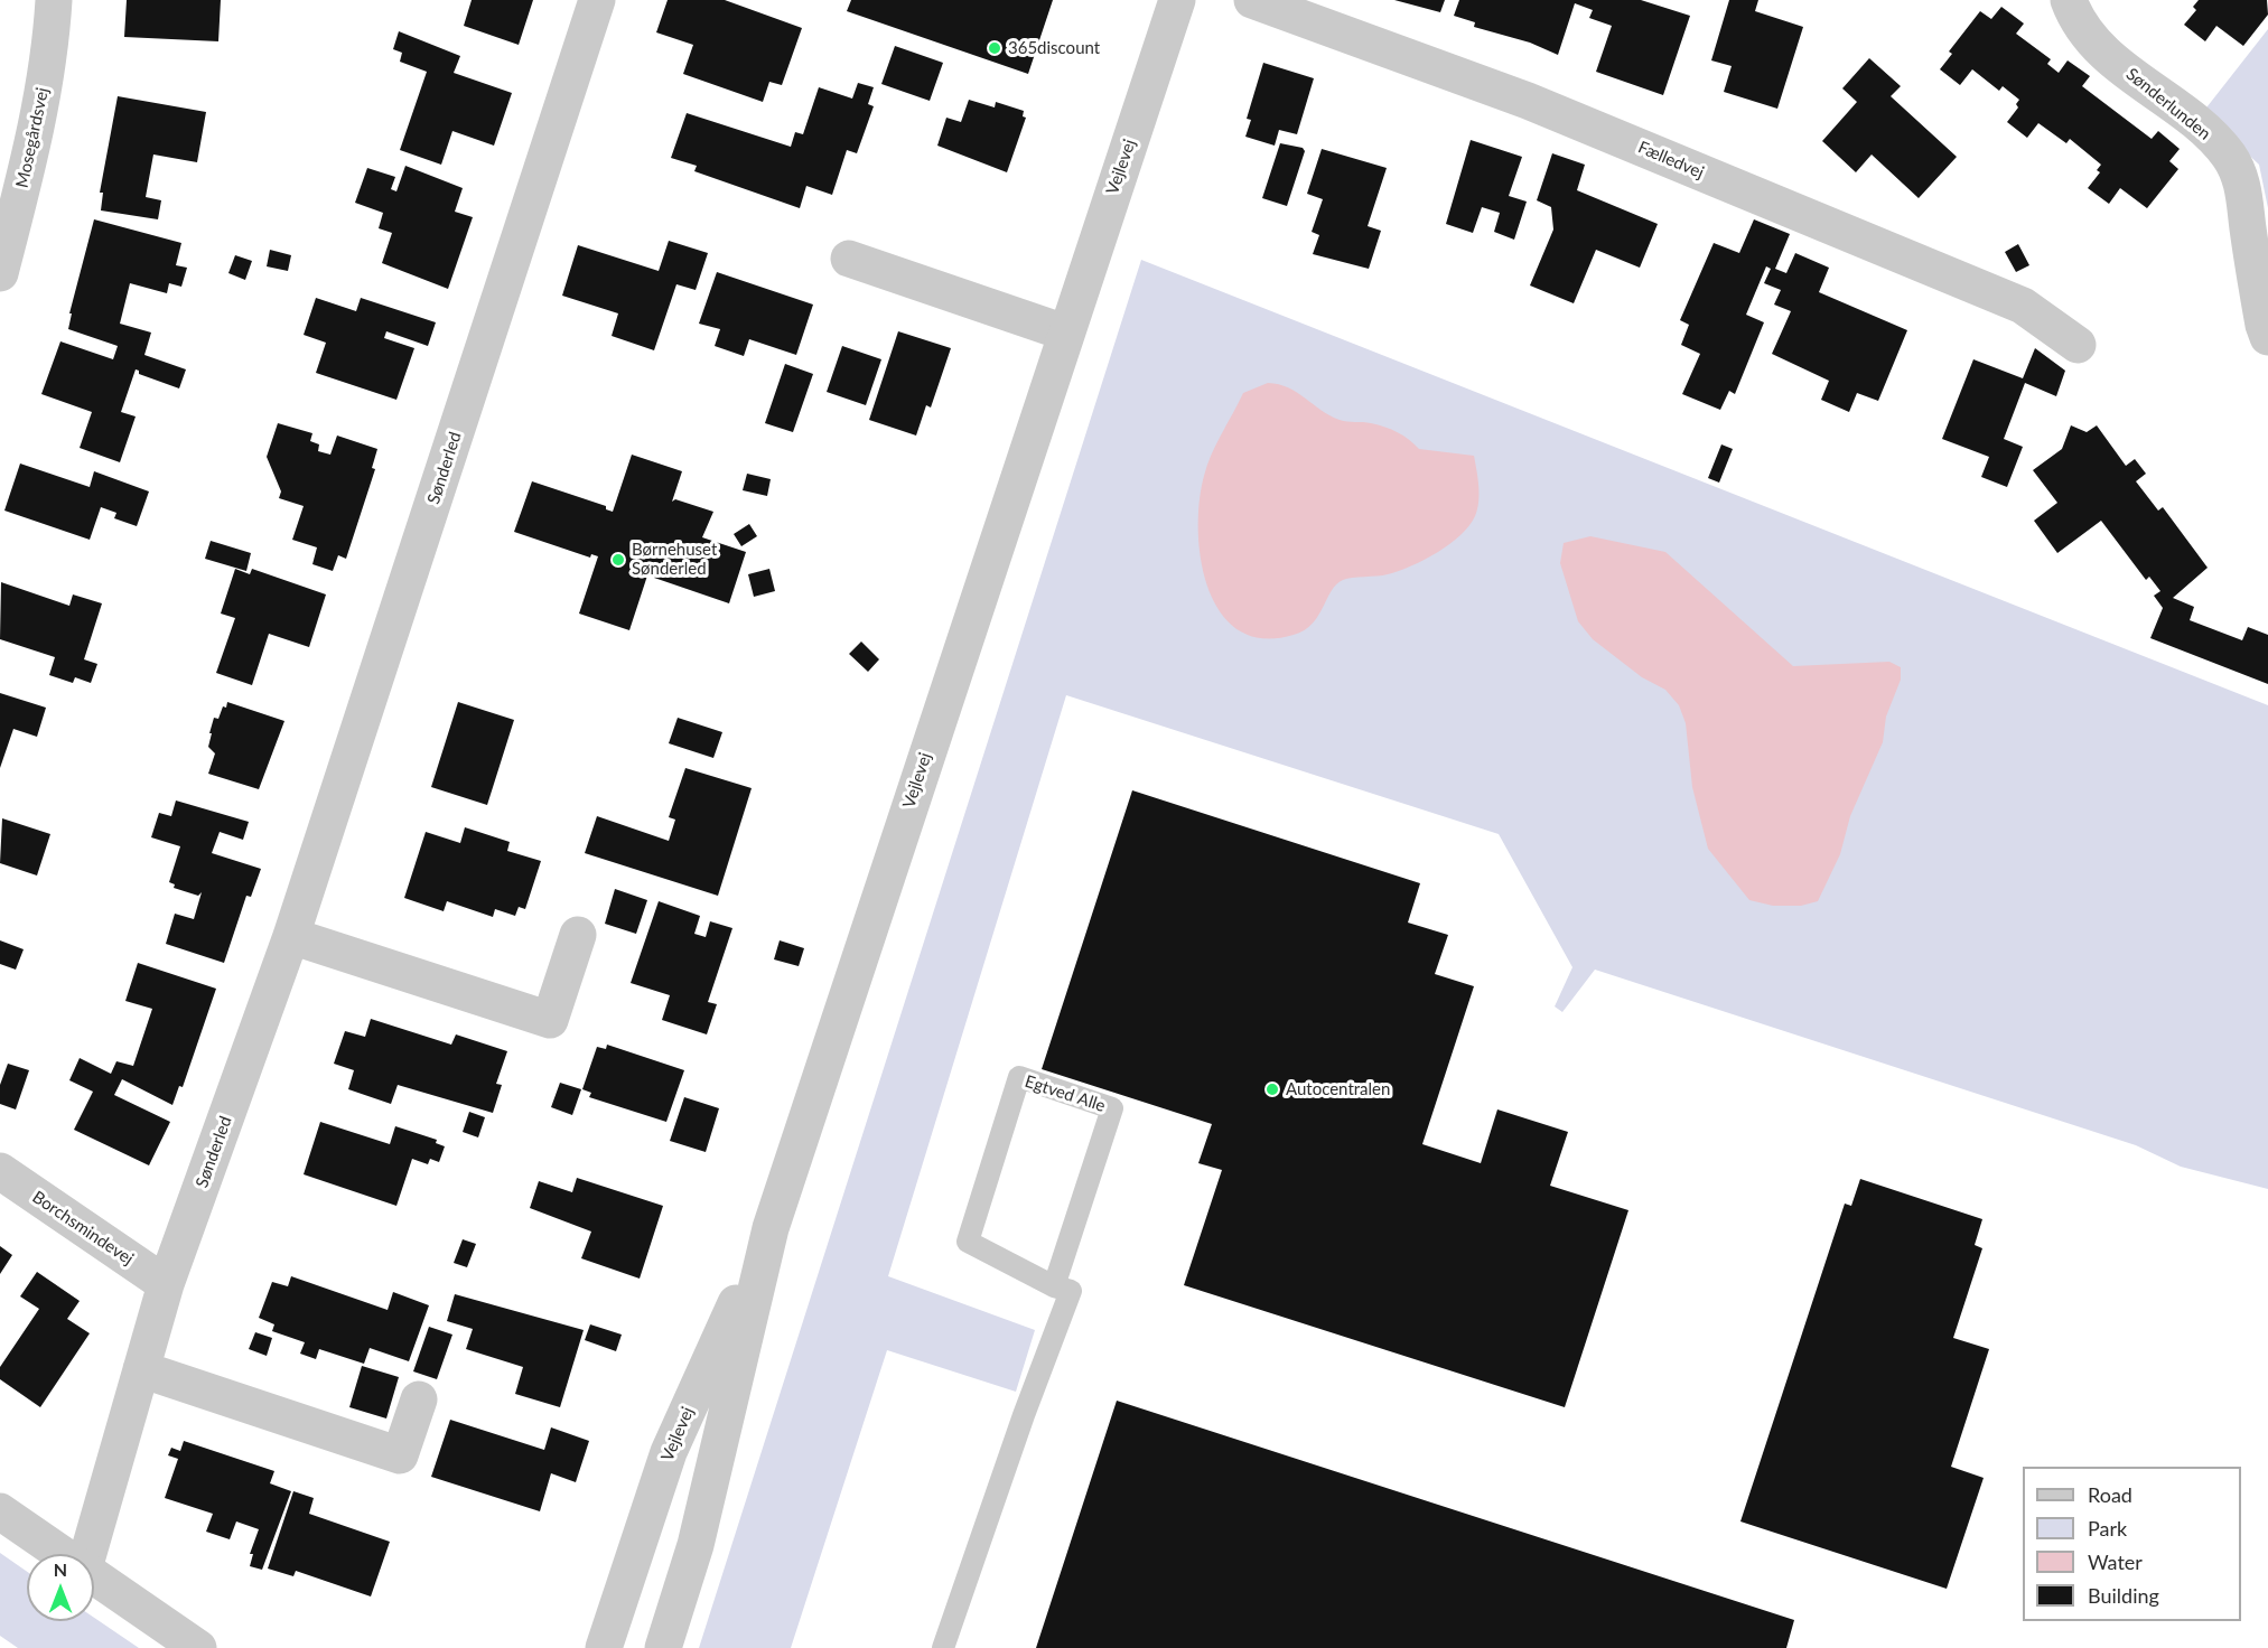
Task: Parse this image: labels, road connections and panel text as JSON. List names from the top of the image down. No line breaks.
{"streets":{"street":["Sønderlunden","Mosegårdsvej","Fælledvej","Vejlevej","Sønderled","Borchsmindevej"],"lane":["Egtved Alle"]},"crossings":[["Sønderled","Borchsmindevej"]],"places":["365discount","Børnehuset Sønderled","Autocentralen"],"legend":["Road","Park","Water","Building"],"north":"top"}
